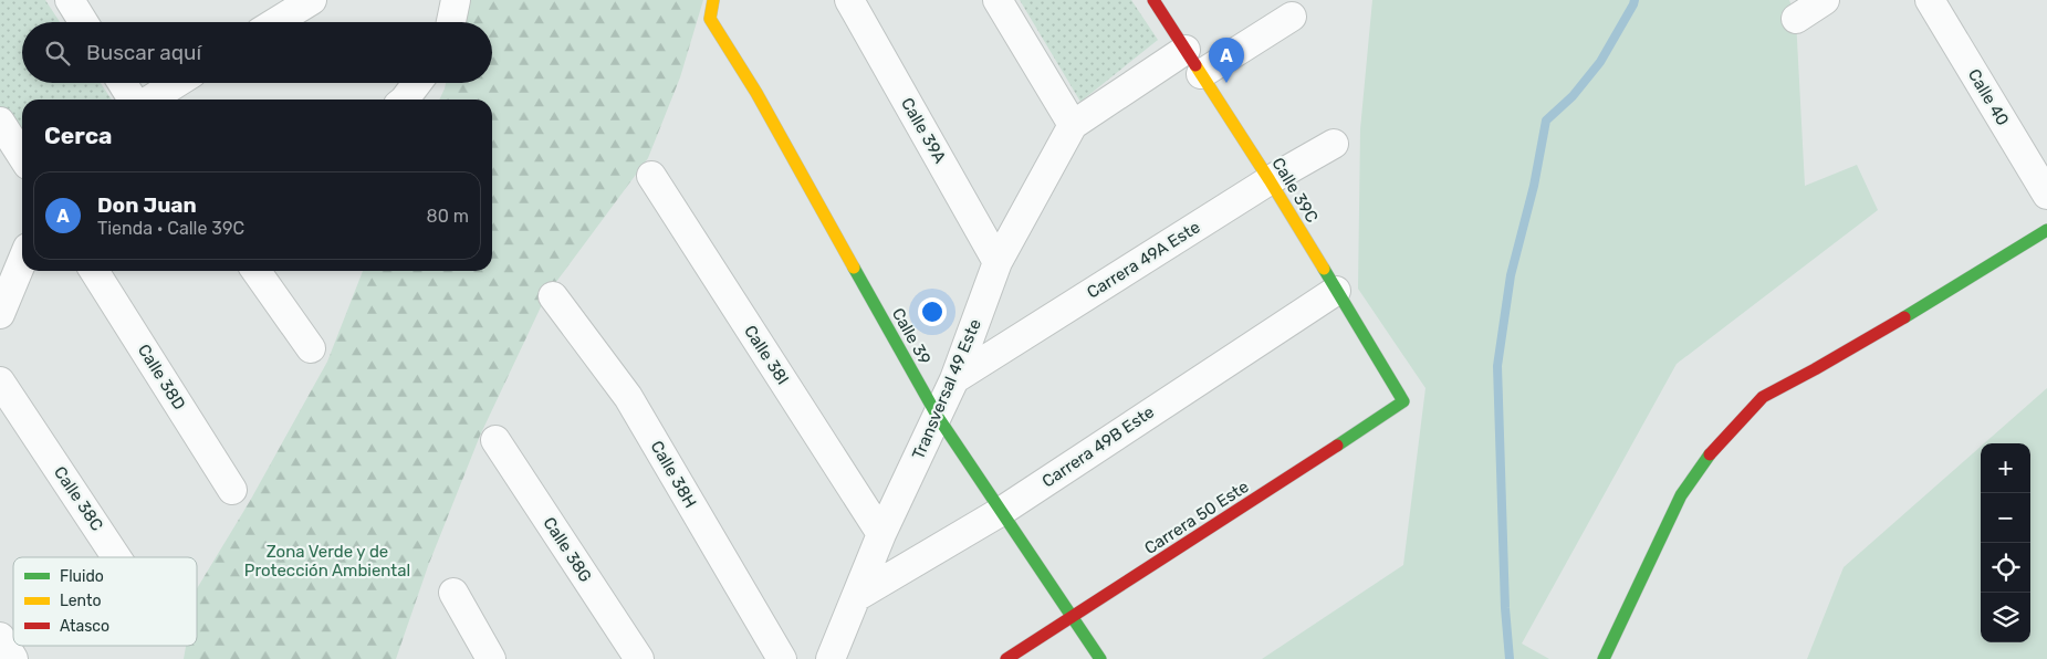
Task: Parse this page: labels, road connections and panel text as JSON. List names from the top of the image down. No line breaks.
{"streets":{"street":["Calle 40","Calle 39A","Calle 39C","Carrera 49A Este","Calle 39","Calle 38I","Calle 38D","Transversal 49 Este","Carrera 49B Este","Calle 38H","Calle 38C","Carrera 50 Este","Calle 38G"]},"crossings":[["Calle 39A","Transversal 49 Este"],["Calle 39C","Carrera 49A Este"],["Calle 39C","Carrera 49B Este"],["Calle 39C","Carrera 50 Este"],["Carrera 49A Este","Transversal 49 Este"],["Calle 39","Transversal 49 Este"],["Calle 39","Carrera 49B Este"],["Calle 39","Carrera 50 Este"],["Calle 38I","Transversal 49 Este"],["Transversal 49 Este","Carrera 49B Este"]],"parks":["Zona Verde y de Protección Ambiental"],"legend":["Fluido","Lento","Atasco"],"page":{"search":"Buscar aquí","pins":"A","heading":"Cerca","list":[{"mark":"A","name":"Don Juan","note":"Tienda · Calle 39C","value":"80 m"}],"map_buttons":["+","−"]}}
